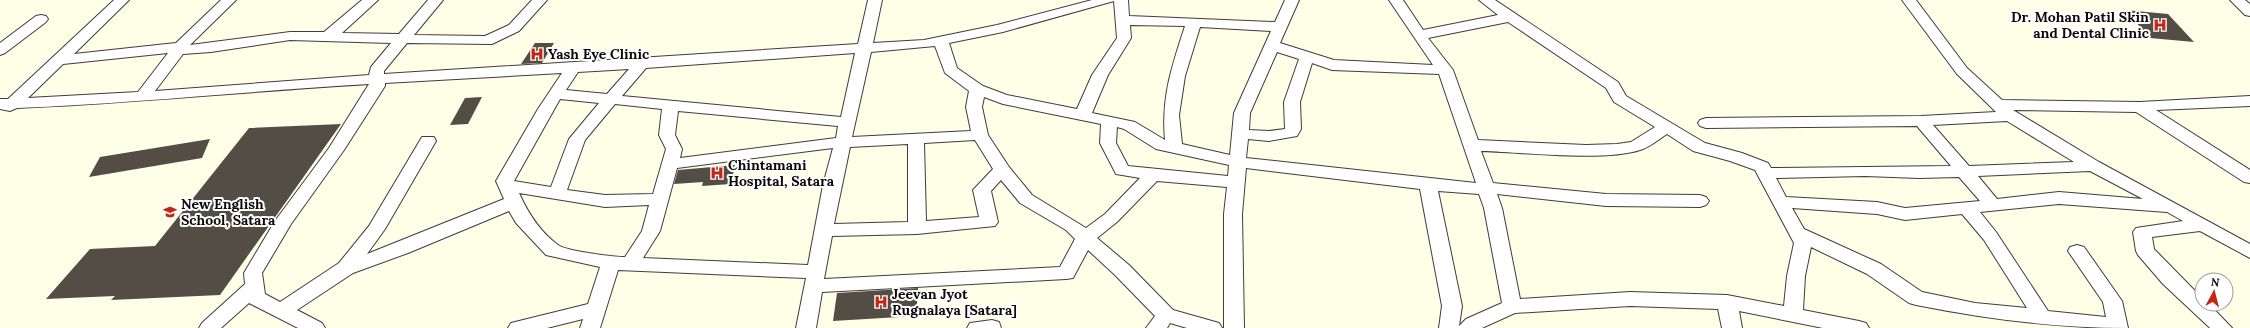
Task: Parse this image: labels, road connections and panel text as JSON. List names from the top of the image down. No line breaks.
{"places":{"hospital":["Dr. Mohan Patil Skin and Dental Clinic","Yash Eye Clinic","Chintamani Hospital, Satara","Jeevan Jyot Rugnalaya [Satara]"],"school or university":["New English School, Satara"]},"north":"top"}
